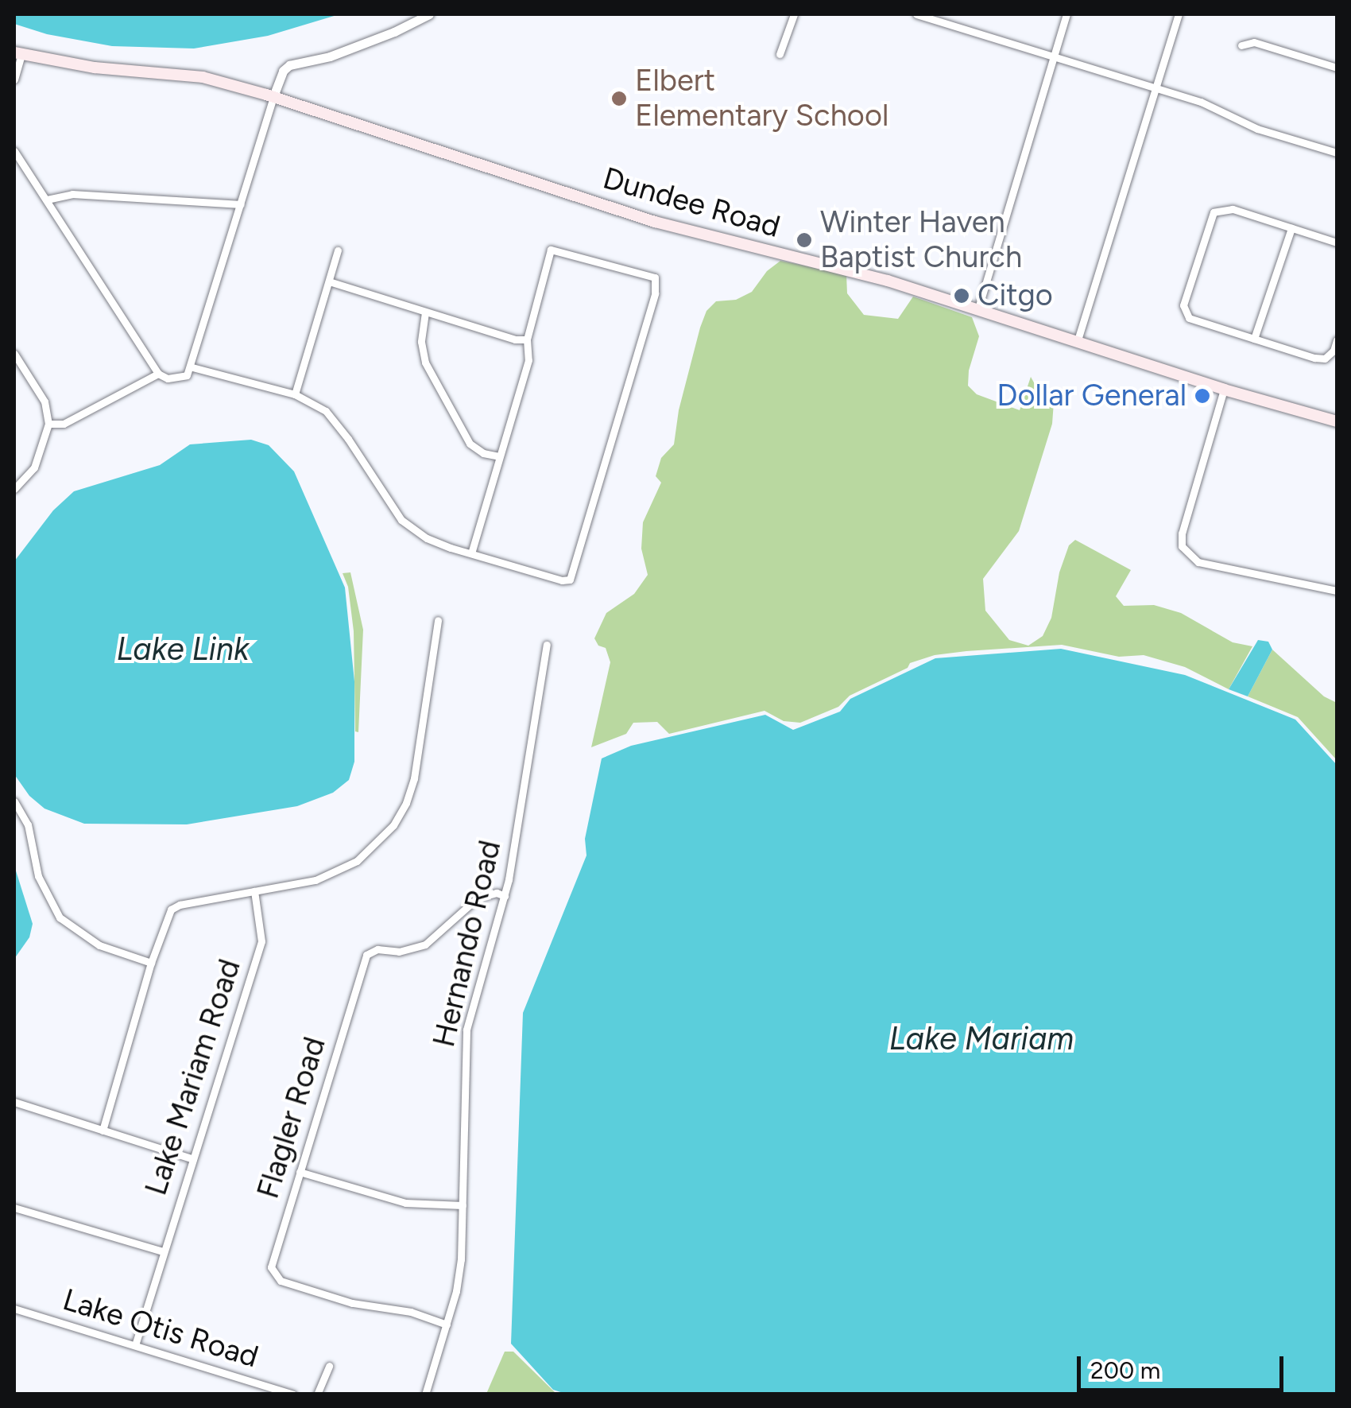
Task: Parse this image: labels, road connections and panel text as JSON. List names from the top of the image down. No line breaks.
{"streets":{"main road":["Dundee Road"],"street":["Hernando Road","Lake Mariam Road","Flagler Road","Lake Otis Road"]},"crossings":[["Hernando Road","Flagler Road"],["Lake Mariam Road","Lake Otis Road"]],"water":["Lake Link","Lake Mariam"],"places":["Elbert Elementary School","Winter Haven Baptist Church","Citgo","Dollar General"],"scale_bar":"200 m"}
